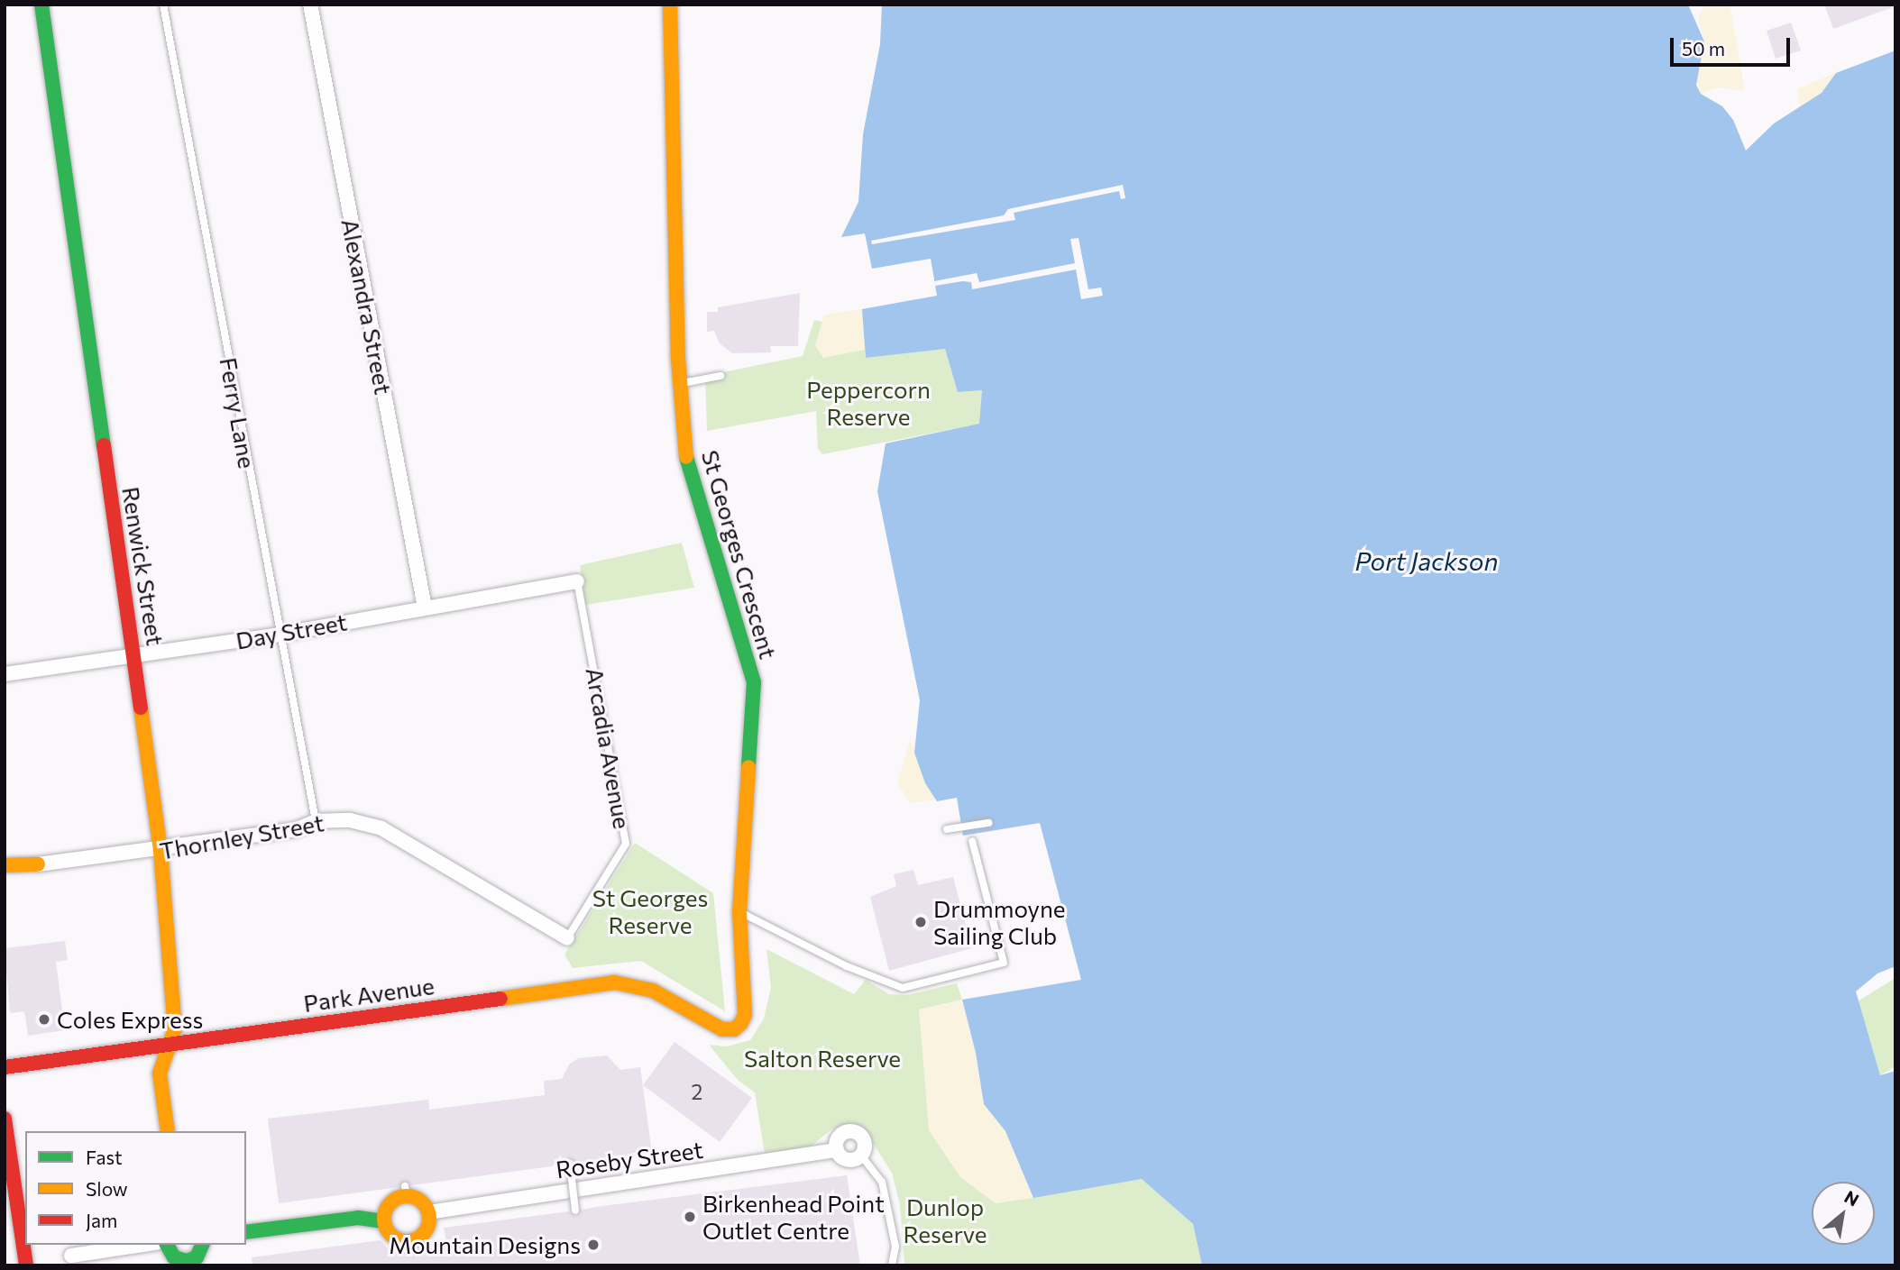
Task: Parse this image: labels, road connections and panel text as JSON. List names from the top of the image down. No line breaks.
{"streets":{"main road":["St Georges Crescent","Renwick Street","Park Avenue"],"street":["Alexandra Street","Day Street","Thornley Street","Roseby Street"],"lane":["Ferry Lane","Arcadia Avenue"]},"crossings":[["Alexandra Street","Day Street"],["Ferry Lane","Day Street"],["Ferry Lane","Thornley Street"],["St Georges Crescent","Park Avenue"],["Renwick Street","Day Street"],["Renwick Street","Thornley Street"],["Renwick Street","Park Avenue"],["Day Street","Arcadia Avenue"],["Arcadia Avenue","Thornley Street"]],"water":["Port Jackson"],"parks":["Peppercorn Reserve","St Georges Reserve","Salton Reserve","Dunlop Reserve"],"places":["Drummoyne Sailing Club","Coles Express","Birkenhead Point Outlet Centre","Mountain Designs"],"house_numbers":["2"],"legend":["Fast","Slow","Jam"],"scale_bar":"50 m","north":"top right"}
